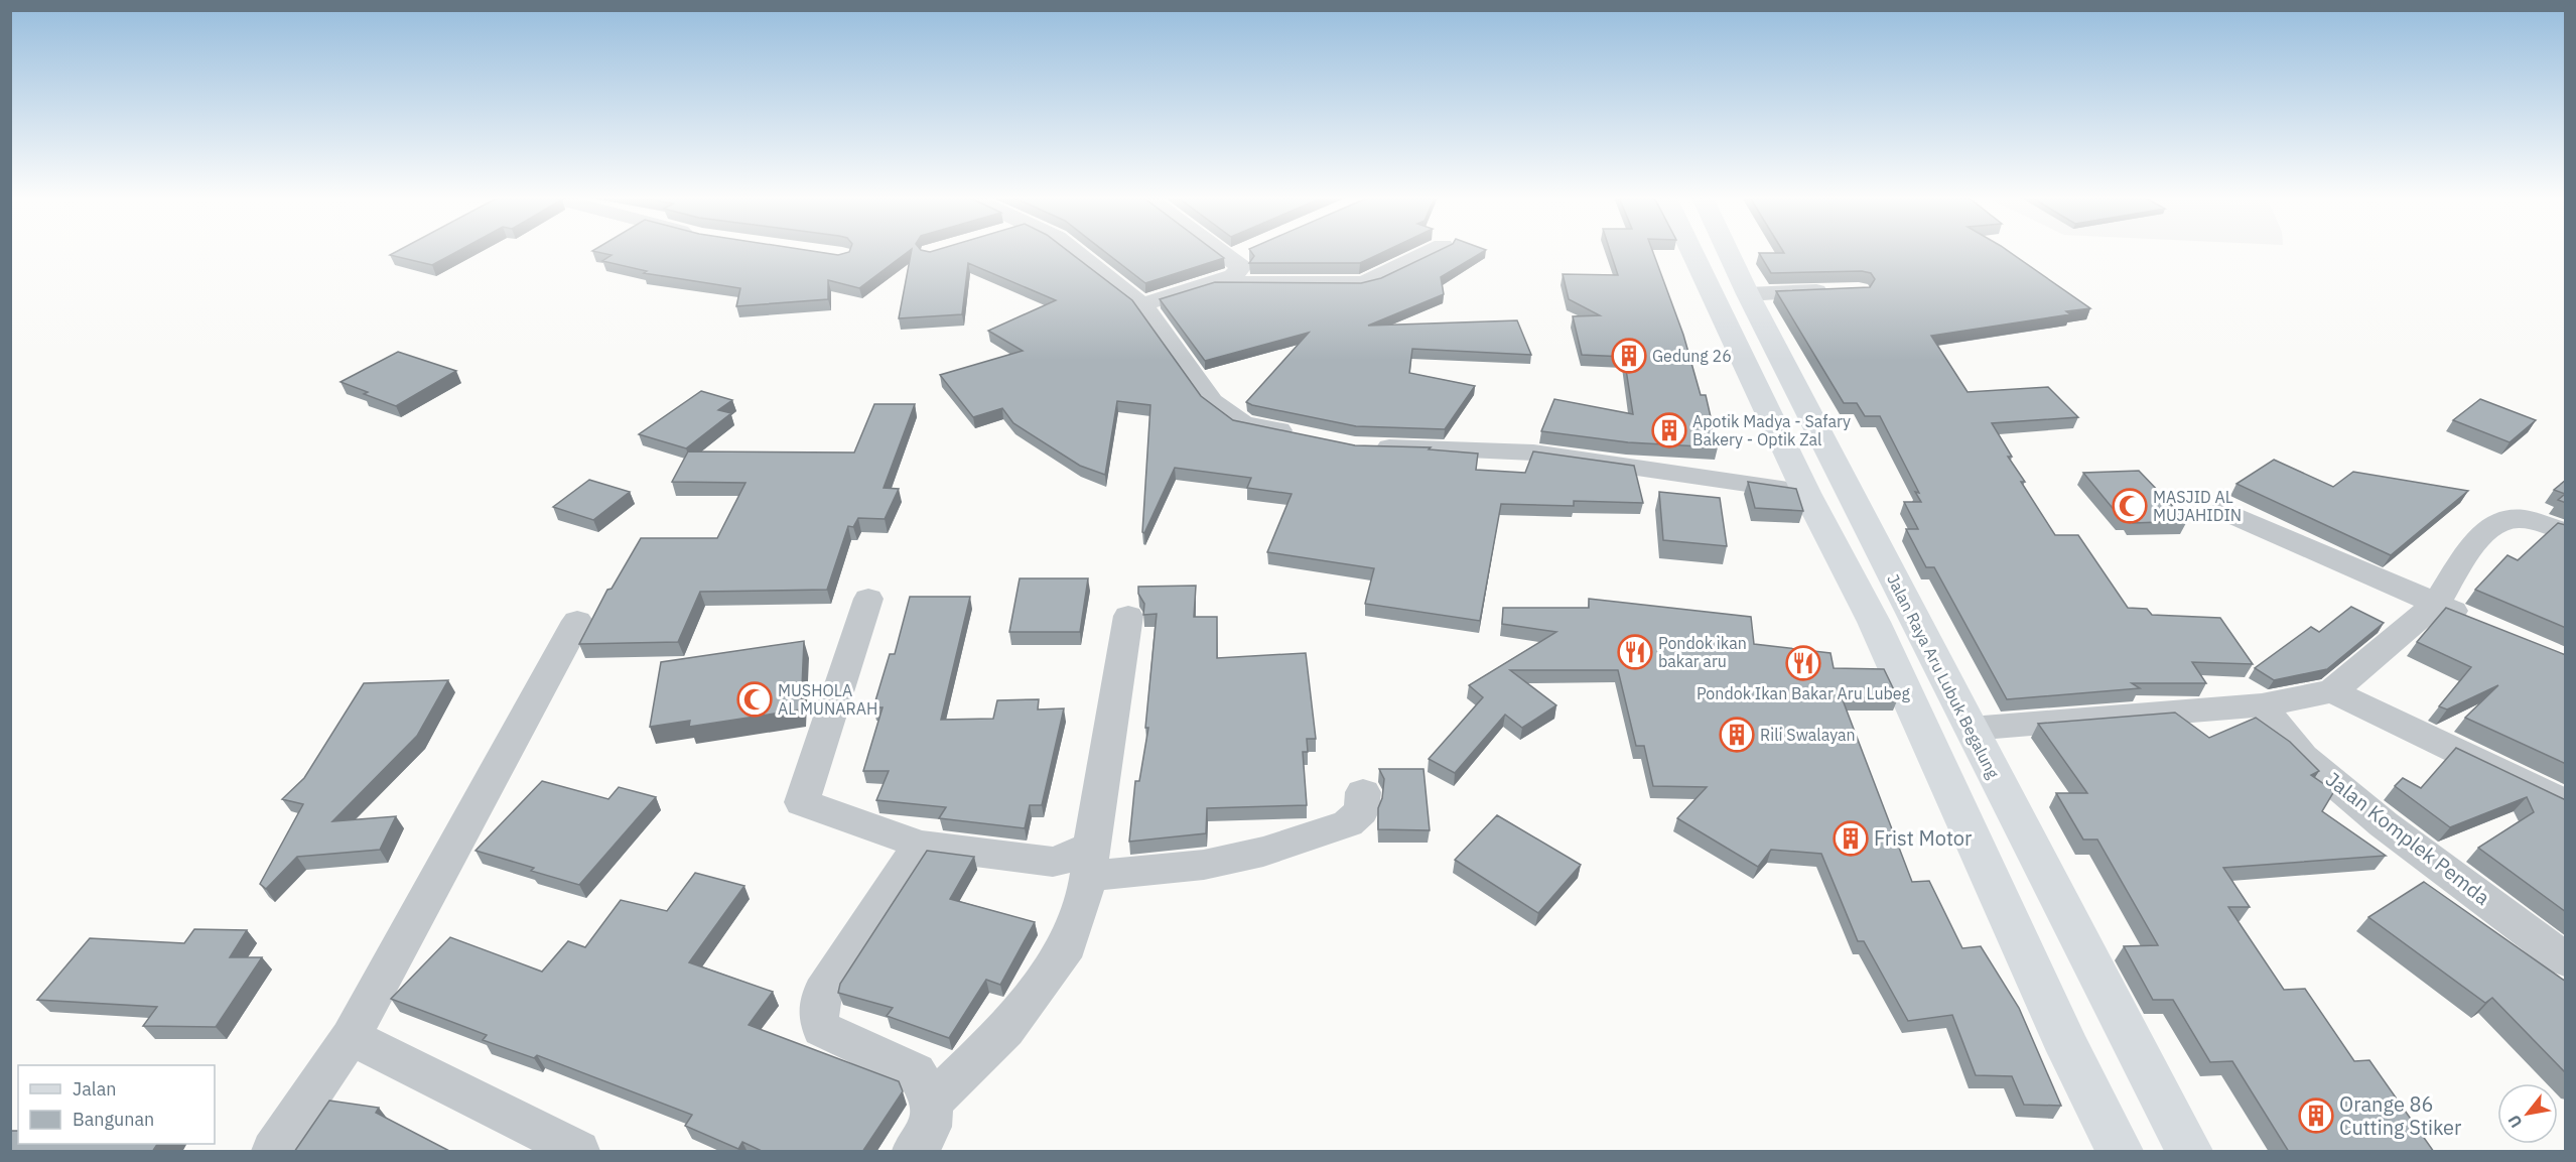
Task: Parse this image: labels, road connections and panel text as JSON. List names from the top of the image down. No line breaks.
{"streets":{"main road":["Jalan Raya Aru Lubuk Begalung"],"street":["Jalan Komplek Pemda"]},"places":{"building":["Gedung 26","Apotik Madya - Safary Bakery - Optik Zal","Rili Swalayan","Frist Motor","Orange 86 Cutting Stiker"],"mosque":["MASJID AL MUJAHIDIN","MUSHOLA AL MUNARAH"],"restaurant":["Pondok ikan bakar aru","Pondok Ikan Bakar Aru Lubeg"]},"legend":["Jalan","Bangunan"],"north":"bottom left"}
